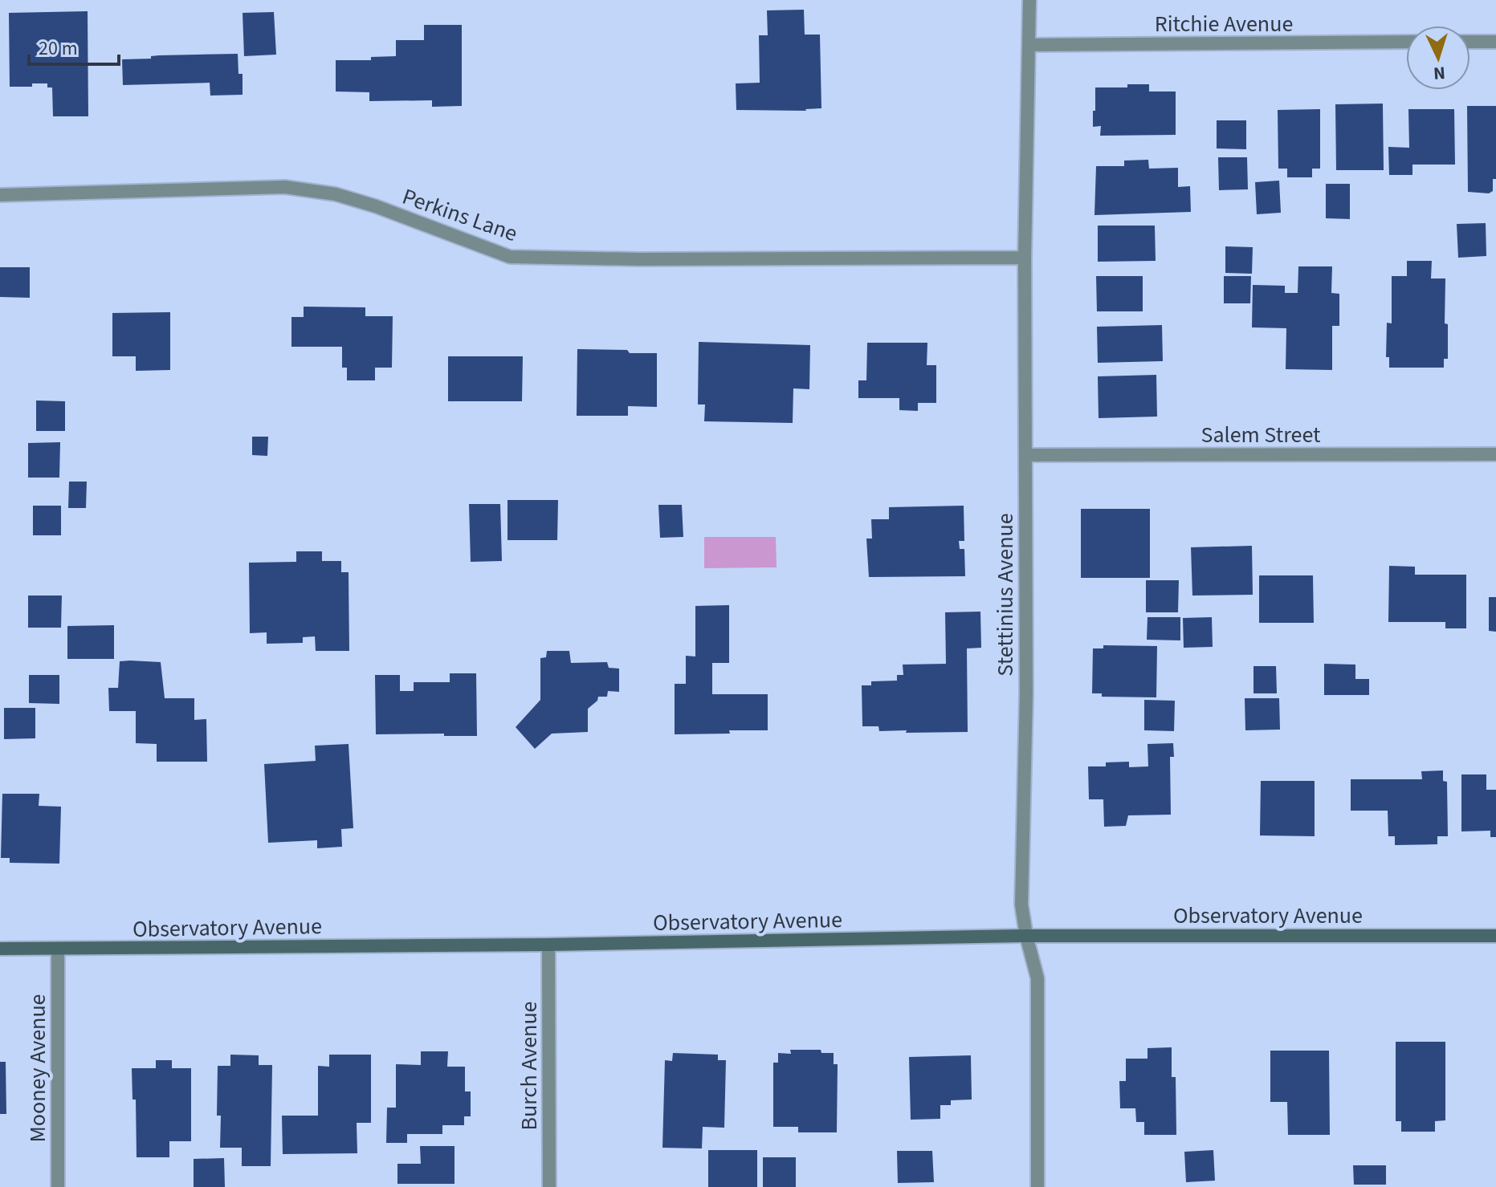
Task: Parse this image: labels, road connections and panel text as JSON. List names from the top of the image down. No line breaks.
{"streets":{"street":["Ritchie Avenue","Perkins Lane","Salem Street","Stettinius Avenue","Observatory Avenue","Burch Avenue","Mooney Avenue"]},"crossings":[["Ritchie Avenue","Stettinius Avenue"],["Perkins Lane","Stettinius Avenue"],["Salem Street","Stettinius Avenue"],["Stettinius Avenue","Observatory Avenue"],["Observatory Avenue","Burch Avenue"],["Observatory Avenue","Mooney Avenue"]],"scale_bar":"20 m","north":"bottom"}
